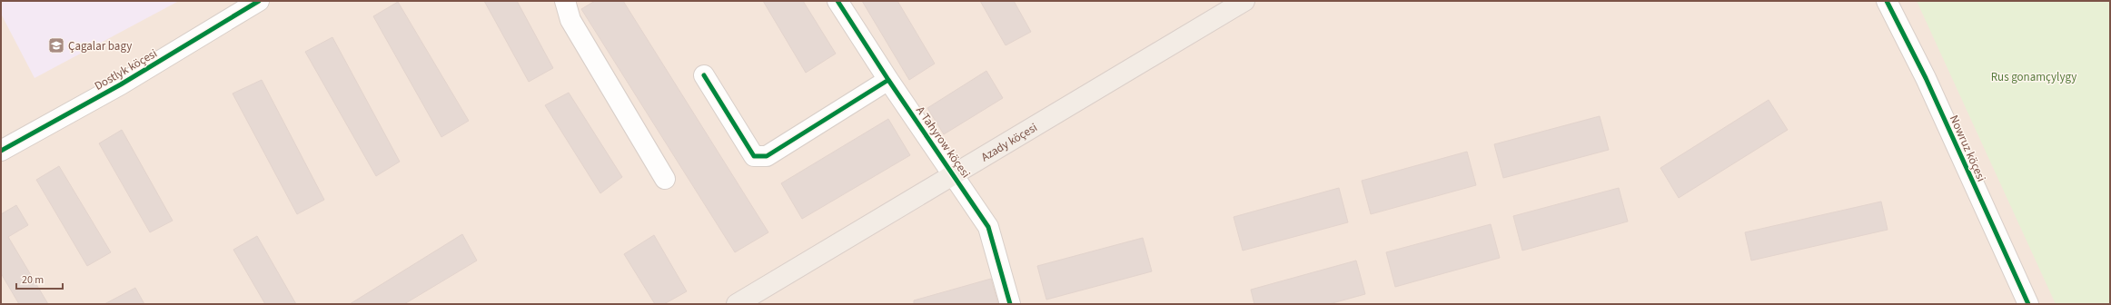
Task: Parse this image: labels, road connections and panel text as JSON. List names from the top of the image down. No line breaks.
{"streets":{"main road":["Azady köçesi"],"street":["Dostlyk köçesi","A Tahyrow köçesi","Nowruz köçesi"]},"crossings":[["A Tahyrow köçesi","Azady köçesi"]],"parks":["Rus gonamçylygy"],"places":{"school or university":["Çagalar bagy"]},"scale_bar":"20 m"}
